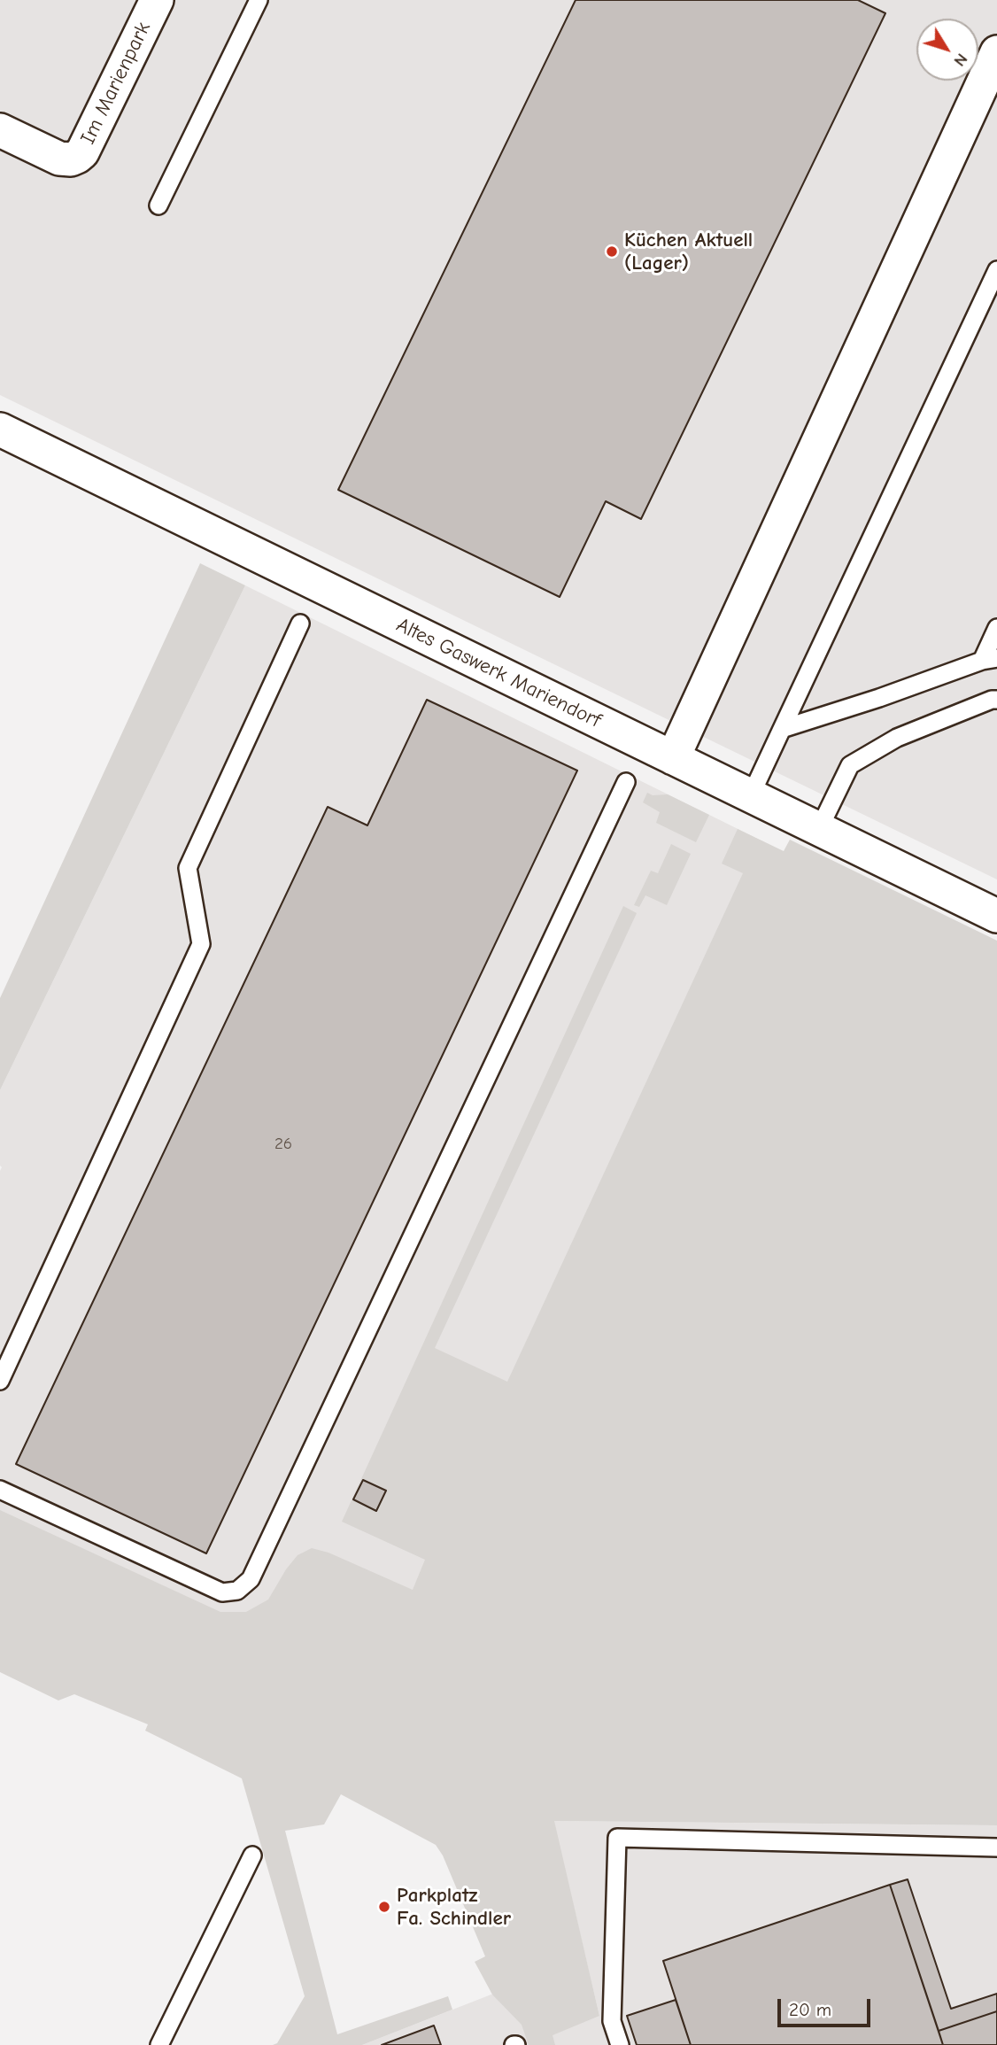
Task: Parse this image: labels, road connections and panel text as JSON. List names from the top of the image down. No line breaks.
{"streets":{"street":["Im Marienpark","Altes Gaswerk Mariendorf"]},"places":["Küchen Aktuell (Lager)","Parkplatz Fa. Schindler"],"house_numbers":["26"],"scale_bar":"20 m","north":"bottom right"}
